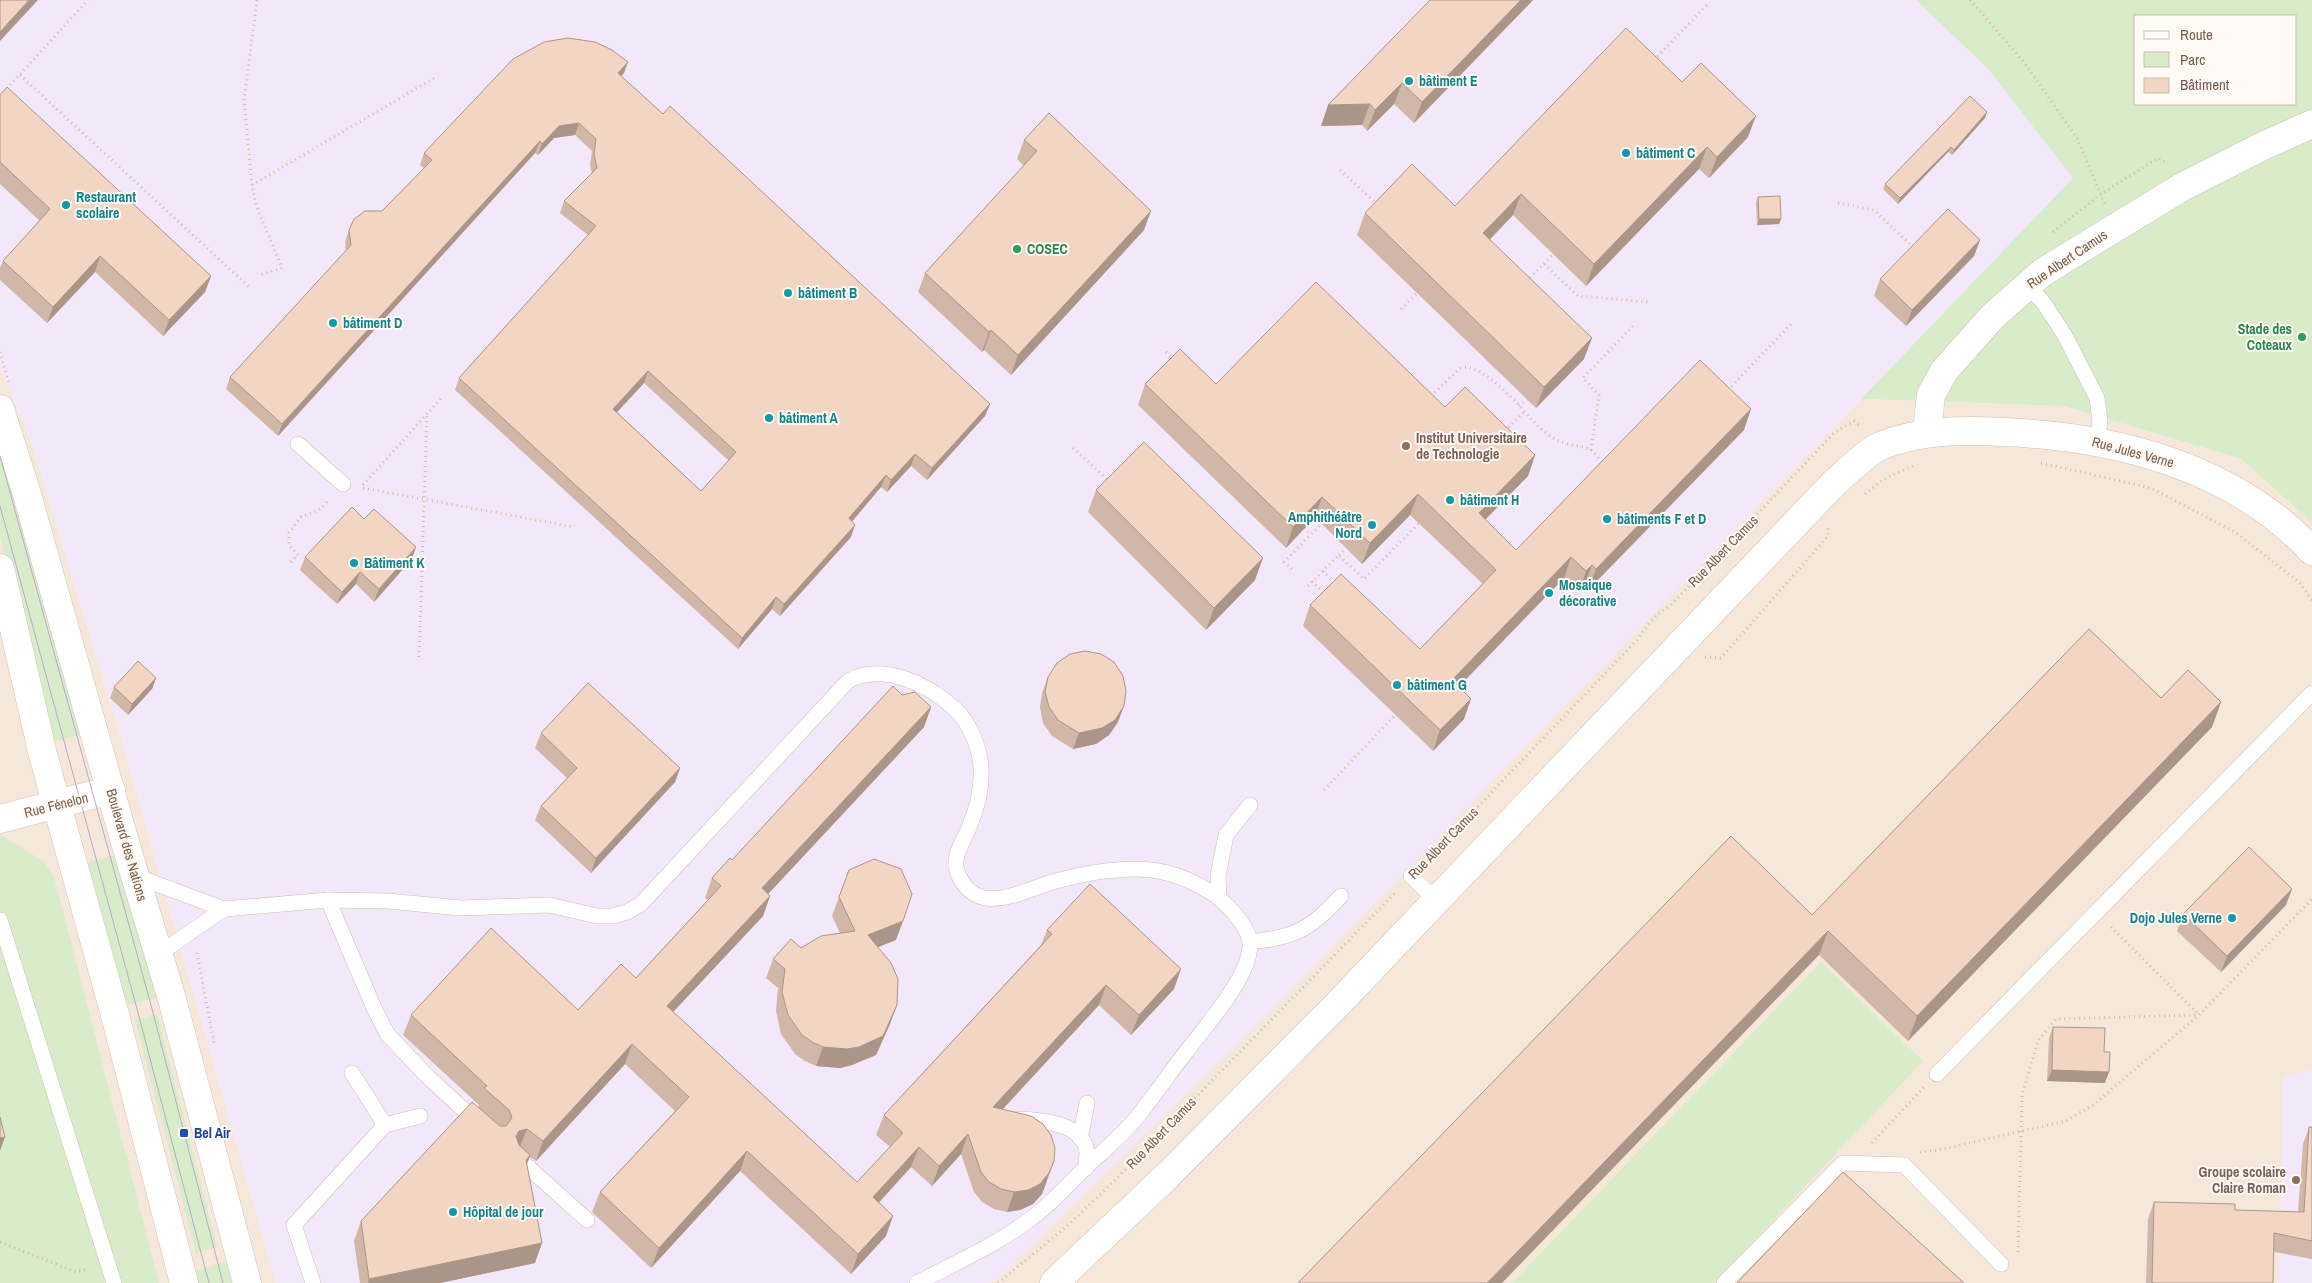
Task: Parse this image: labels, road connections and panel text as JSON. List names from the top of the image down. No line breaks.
{"streets":{"street":["Rue Albert Camus","Rue Jules Verne","Rue Fénelon","Boulevard des Nations"]},"crossings":[["Rue Albert Camus","Rue Jules Verne"],["Rue Fénelon","Boulevard des Nations"]],"places":{"other":["bâtiment E","bâtiment C","Restaurant scolaire","COSEC","bâtiment B","bâtiment D","Stade des Coteaux","bâtiment A","Institut Universitaire de Technologie","bâtiment H","bâtiments F et D","Amphithéâtre Nord","Bâtiment K","Mosaique décorative","bâtiment G","Dojo Jules Verne","Groupe scolaire Claire Roman","Hôpital de jour"],"transit":["Bel Air"]},"legend":["Route","Parc","Bâtiment"]}
